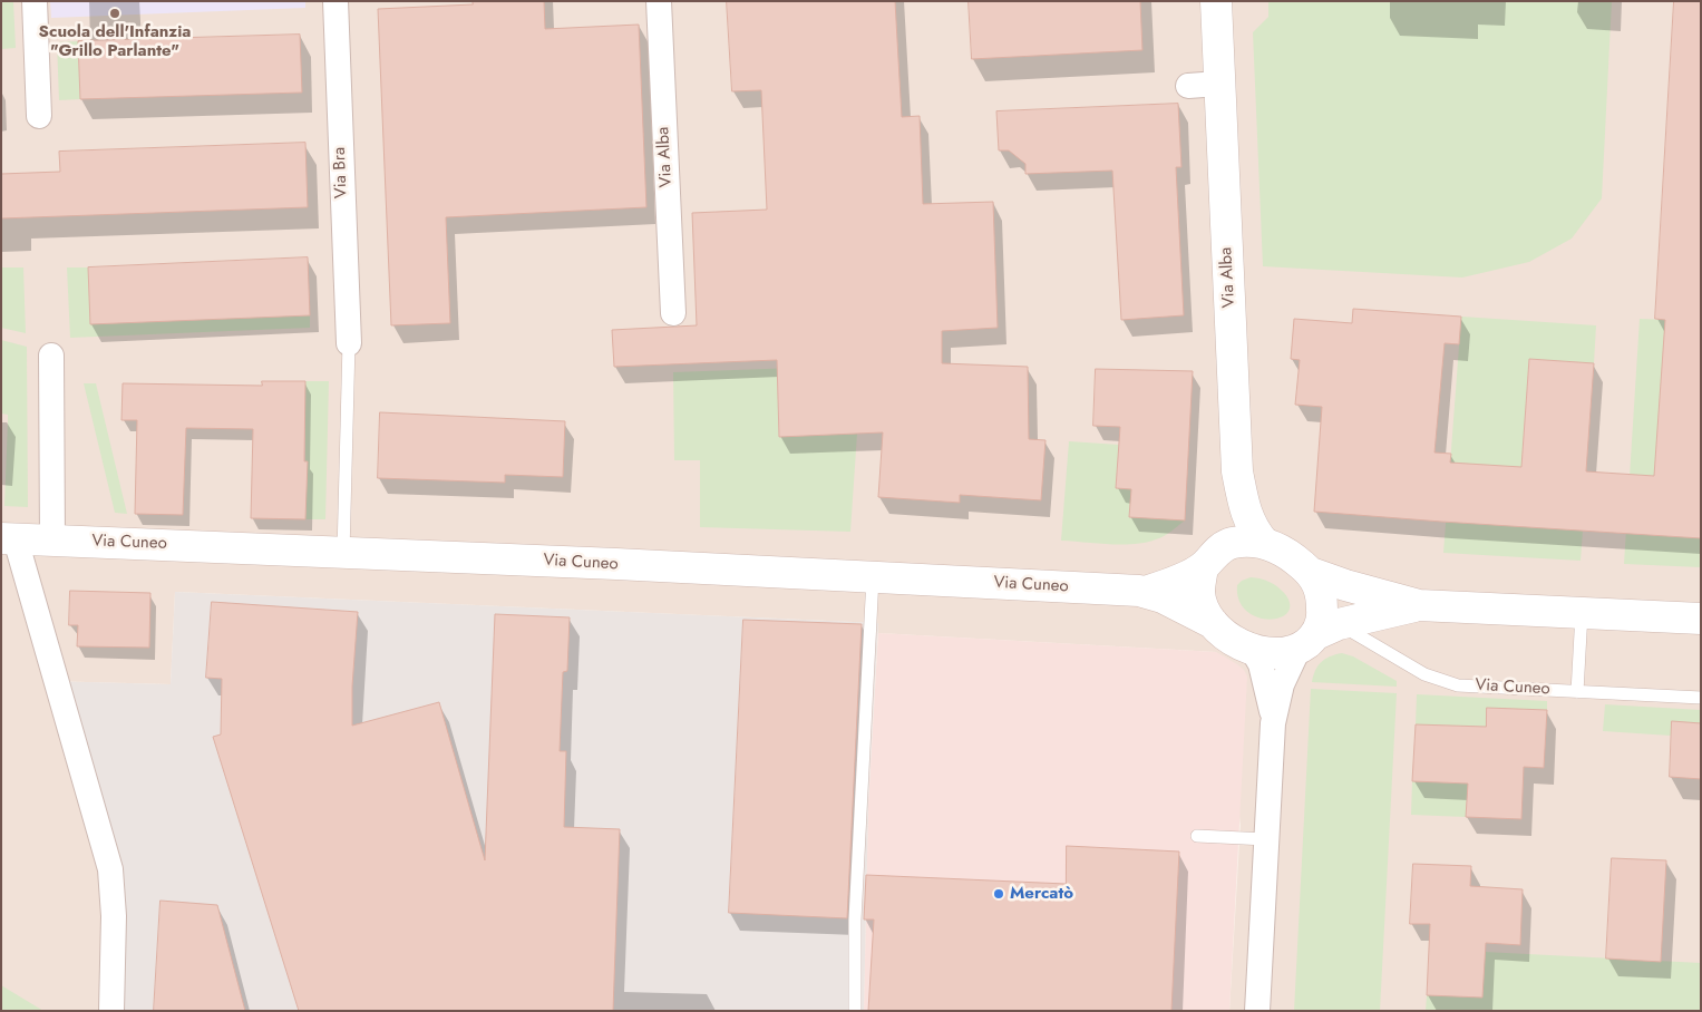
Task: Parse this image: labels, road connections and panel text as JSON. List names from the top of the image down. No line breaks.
{"streets":{"main road":["Via Alba","Via Cuneo"],"street":["Via Bra"]},"crossings":[["Via Alba","Via Cuneo"]],"places":["Scuola dell'Infanzia \"Grillo Parlante\"","Mercatò"]}
